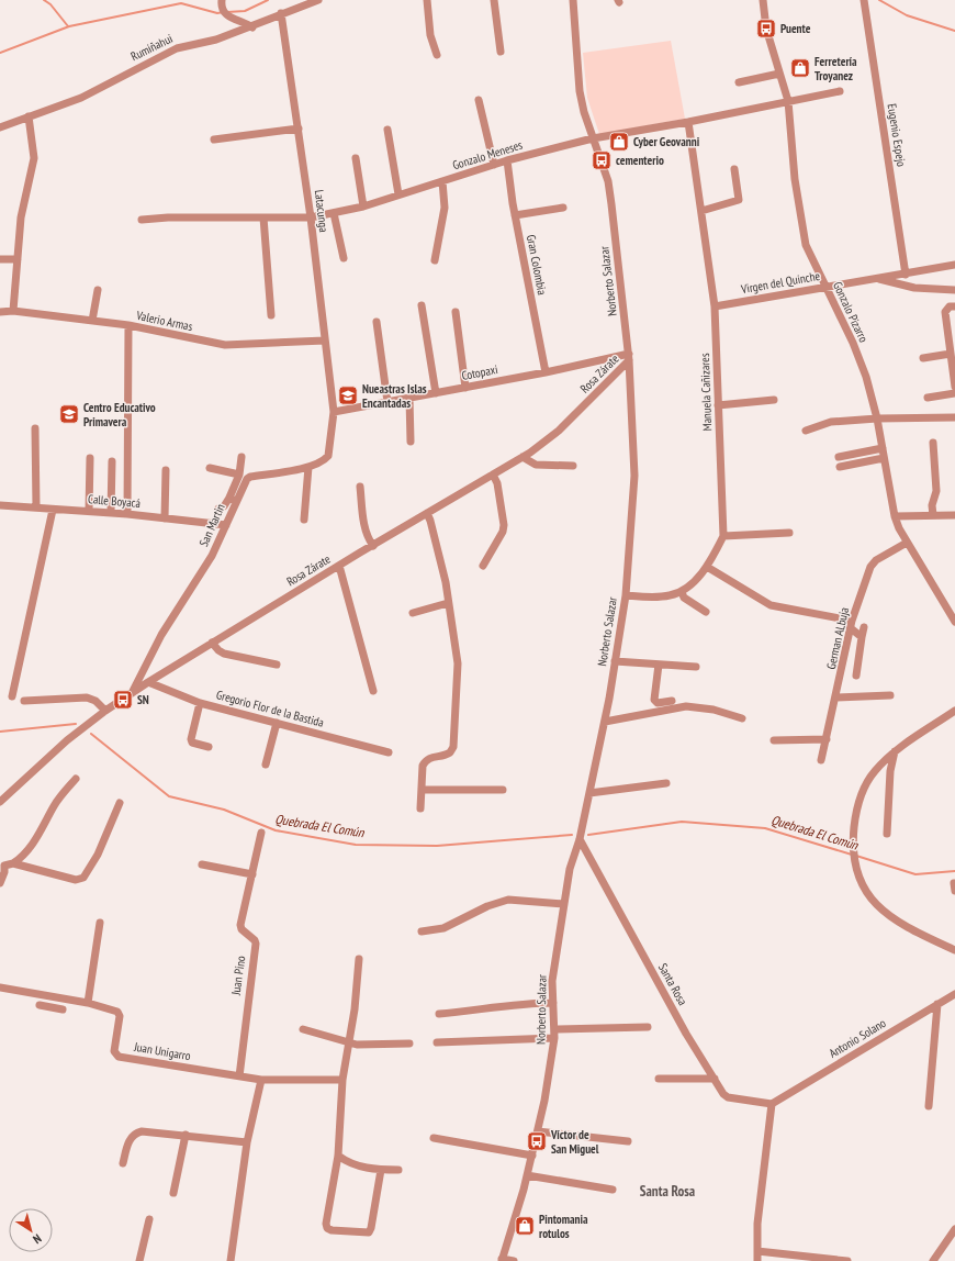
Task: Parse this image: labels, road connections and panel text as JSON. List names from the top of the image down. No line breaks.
{"streets":{"street":["Rumiñahui","Eugenio Espejo","Gonzalo Meneses","Latacunga","Gran Colombia","Norberto Salazar","Virgen del Quinche","Gonzalo Pizarro","Valerio Armas","Cotopaxi","Rosa Zárate","Manuela Cañizares","Calle Boyacá","San Martin","German ALbuja","Gregorio Flor de la Bastida","Juan Pino","Santa Rosa","Antonio Solano","Juan Unigarro"]},"crossings":[["Rumiñahui","Latacunga"],["Eugenio Espejo","Virgen del Quinche"],["Gonzalo Meneses","Latacunga"],["Gonzalo Meneses","Gran Colombia"],["Gonzalo Meneses","Norberto Salazar"],["Gonzalo Meneses","Gonzalo Pizarro"],["Gonzalo Meneses","Manuela Cañizares"],["Latacunga","Valerio Armas"],["Latacunga","Cotopaxi"],["Latacunga","San Martin"],["Gran Colombia","Cotopaxi"],["Norberto Salazar","Cotopaxi"],["Norberto Salazar","Rosa Zárate"],["Norberto Salazar","Santa Rosa"],["Virgen del Quinche","Gonzalo Pizarro"],["Virgen del Quinche","Manuela Cañizares"],["Gonzalo Pizarro","German ALbuja"],["Cotopaxi","Rosa Zárate"],["Cotopaxi","San Martin"],["Rosa Zárate","San Martin"],["Rosa Zárate","Gregorio Flor de la Bastida"],["Calle Boyacá","San Martin"],["Juan Pino","Juan Unigarro"],["Santa Rosa","Antonio Solano"]],"districts":["Santa Rosa"],"water":["Quebrada El Común"],"places":{"bus stop":["Puente","cementerio","SN","Víctor de San Miguel"],"shop":["Ferretería Troyanez","Cyber Geovanni","Pintomania rotulos"],"school or university":["Nueastras Islas Encantadas","Centro Educativo Primavera"]},"north":"bottom right"}
